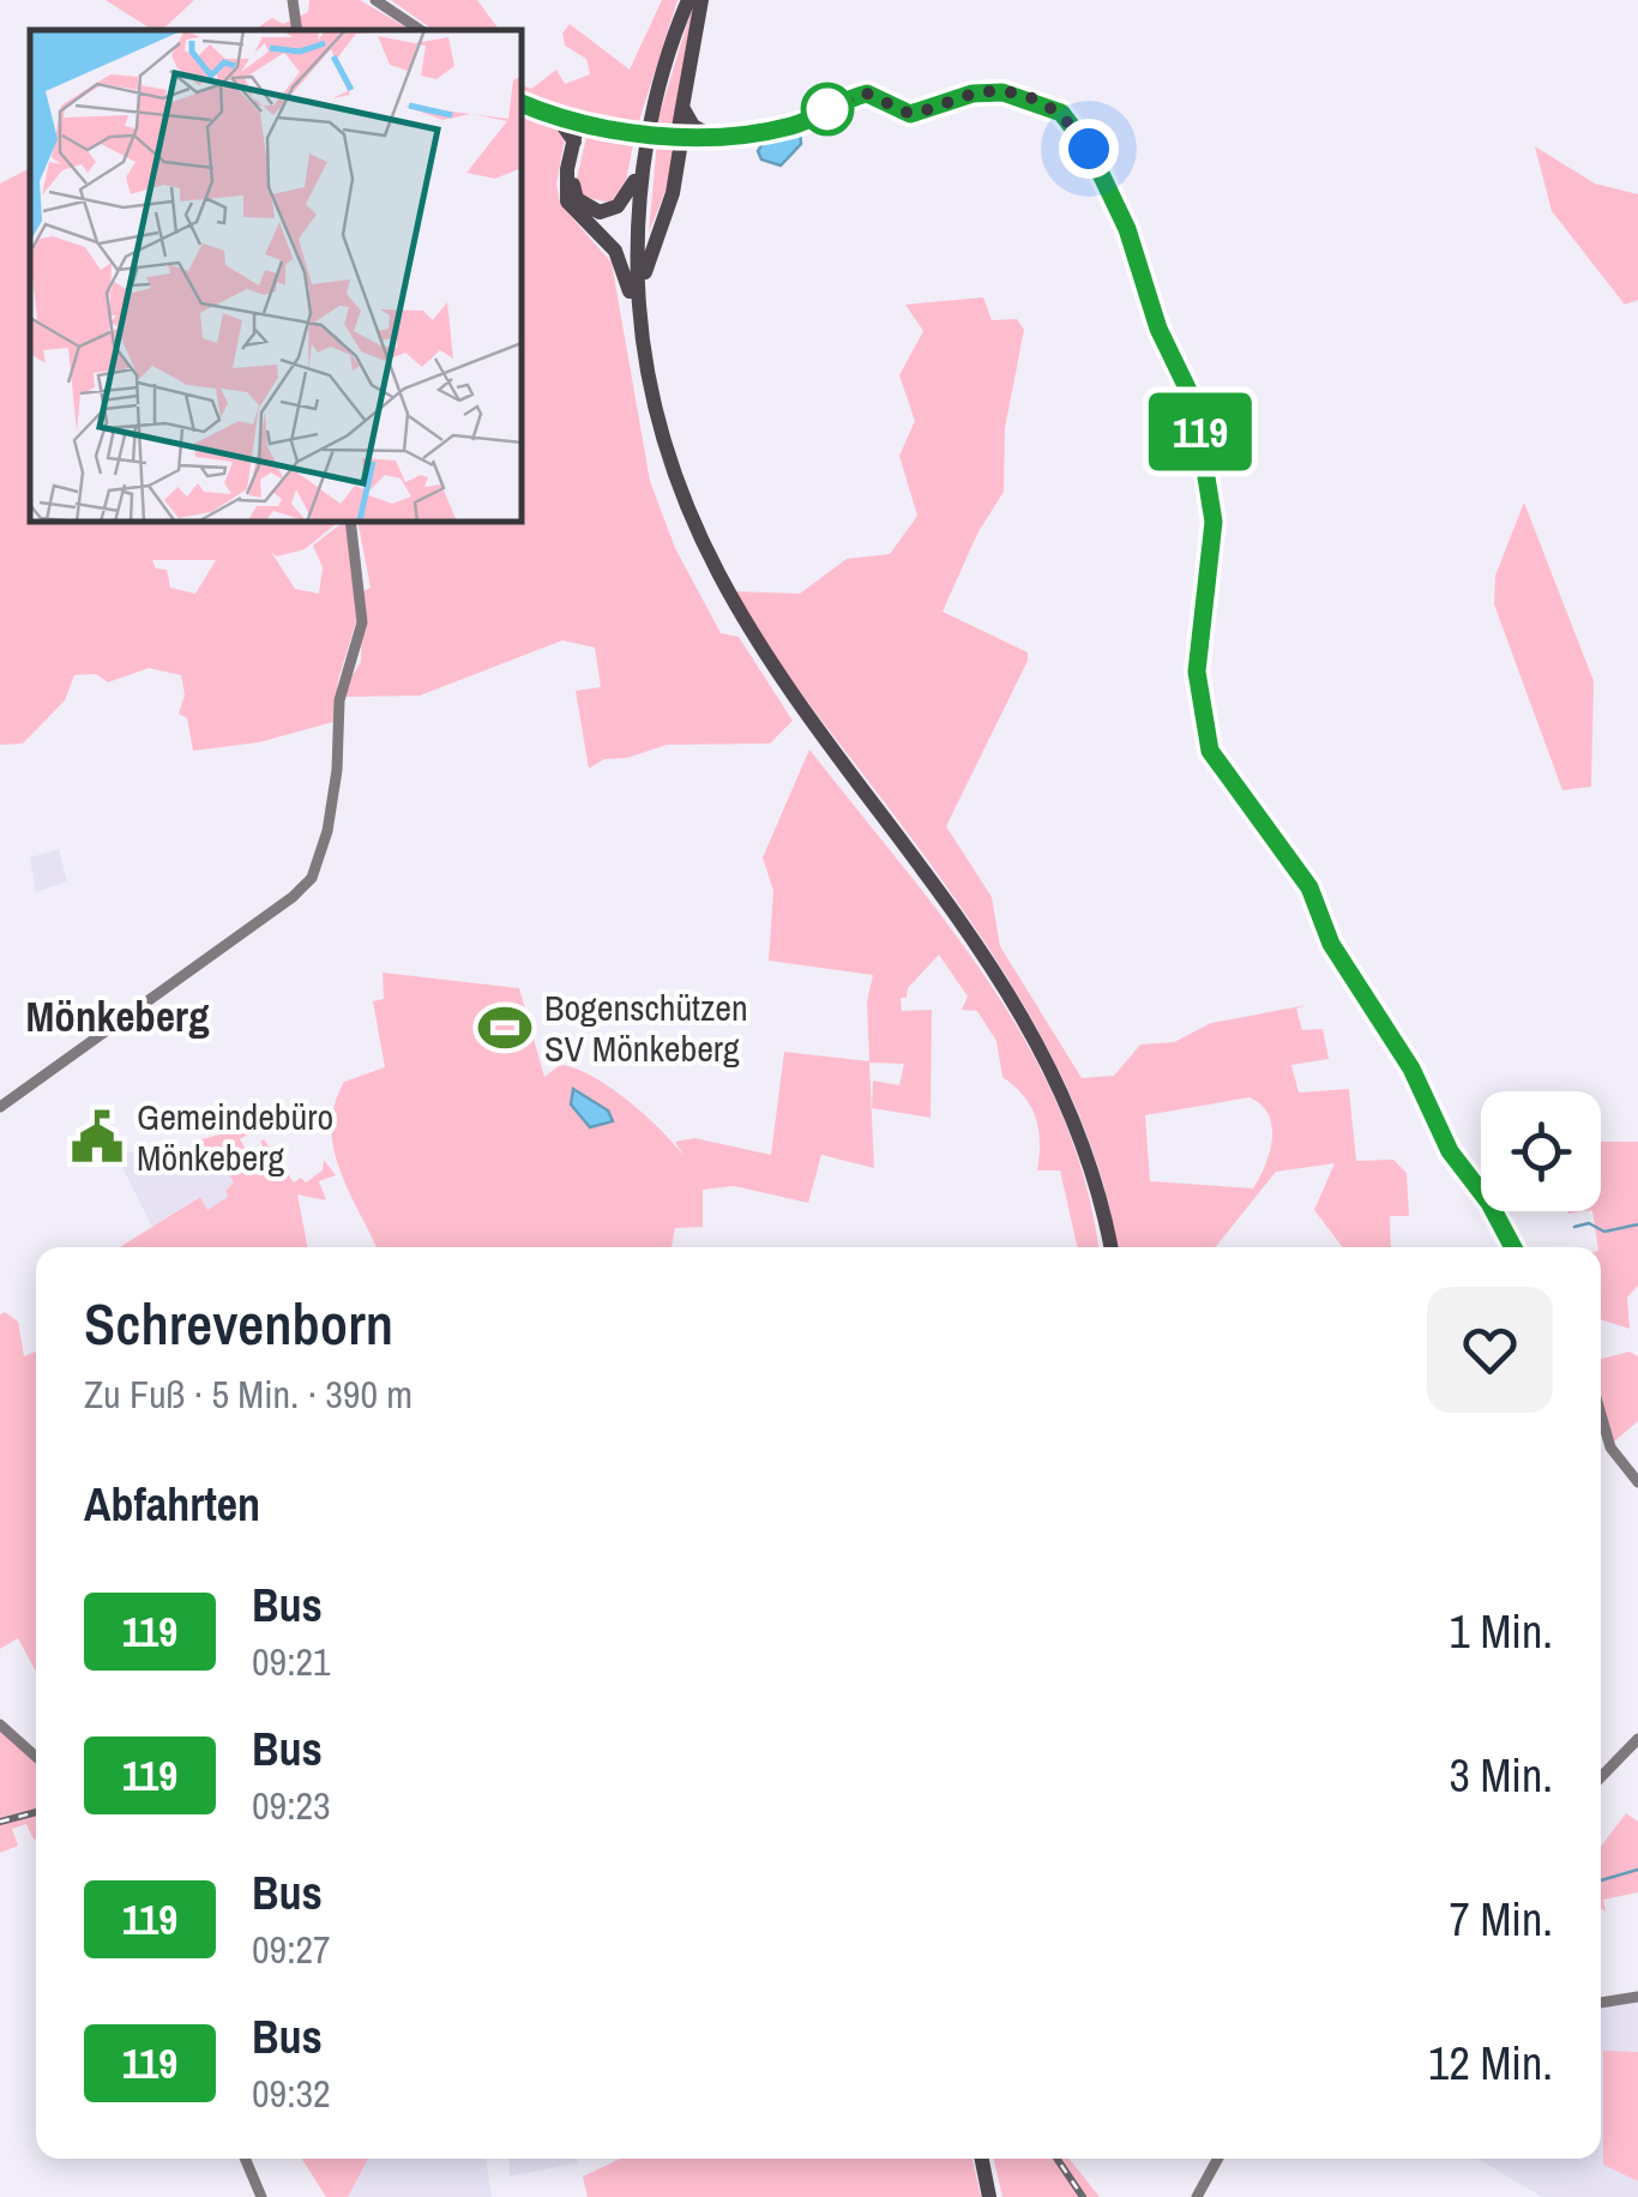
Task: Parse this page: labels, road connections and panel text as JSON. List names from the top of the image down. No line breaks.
{"districts":["Mönkeberg"],"places":{"sports":["Bogenschützen SV Mönkeberg"],"public building":["Gemeindebüro Mönkeberg"]},"lines":["bus line 119"],"page":{"on_map":"119","heading":[["Schrevenborn","Zu Fuß · 5 Min. · 390 m"],"Abfahrten"],"list":[{"mark":"119","name":"Bus","note":"09:21","value":"1 Min."},{"mark":"119","name":"Bus","note":"09:23","value":"3 Min."},{"mark":"119","name":"Bus","note":"09:27","value":"7 Min."},{"mark":"119","name":"Bus","note":"09:32","value":"12 Min."}]}}
